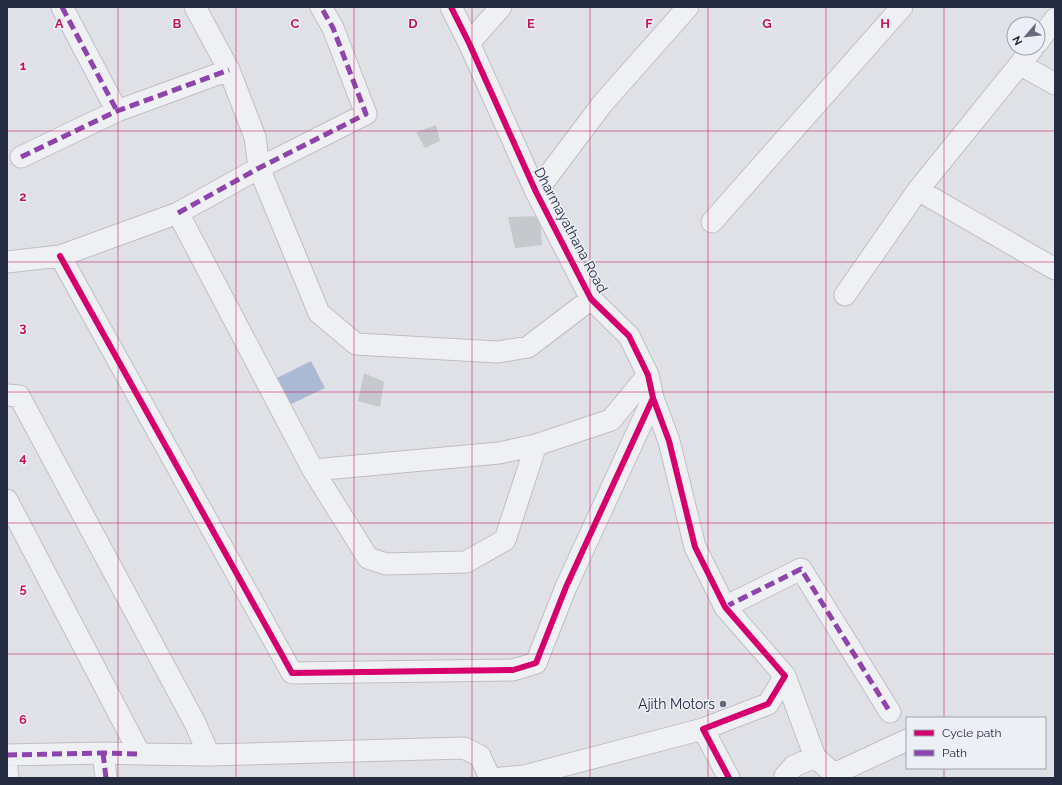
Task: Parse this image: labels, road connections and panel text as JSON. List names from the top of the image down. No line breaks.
{"streets":{"street":["Dharmayathana Road"]},"places":["Ajith Motors"],"legend":["Cycle path","Path"],"north":"bottom left","grid":{"columns":["A","B","C","D","E","F","G","H"],"rows":["1","2","3","4","5","6"]}}
